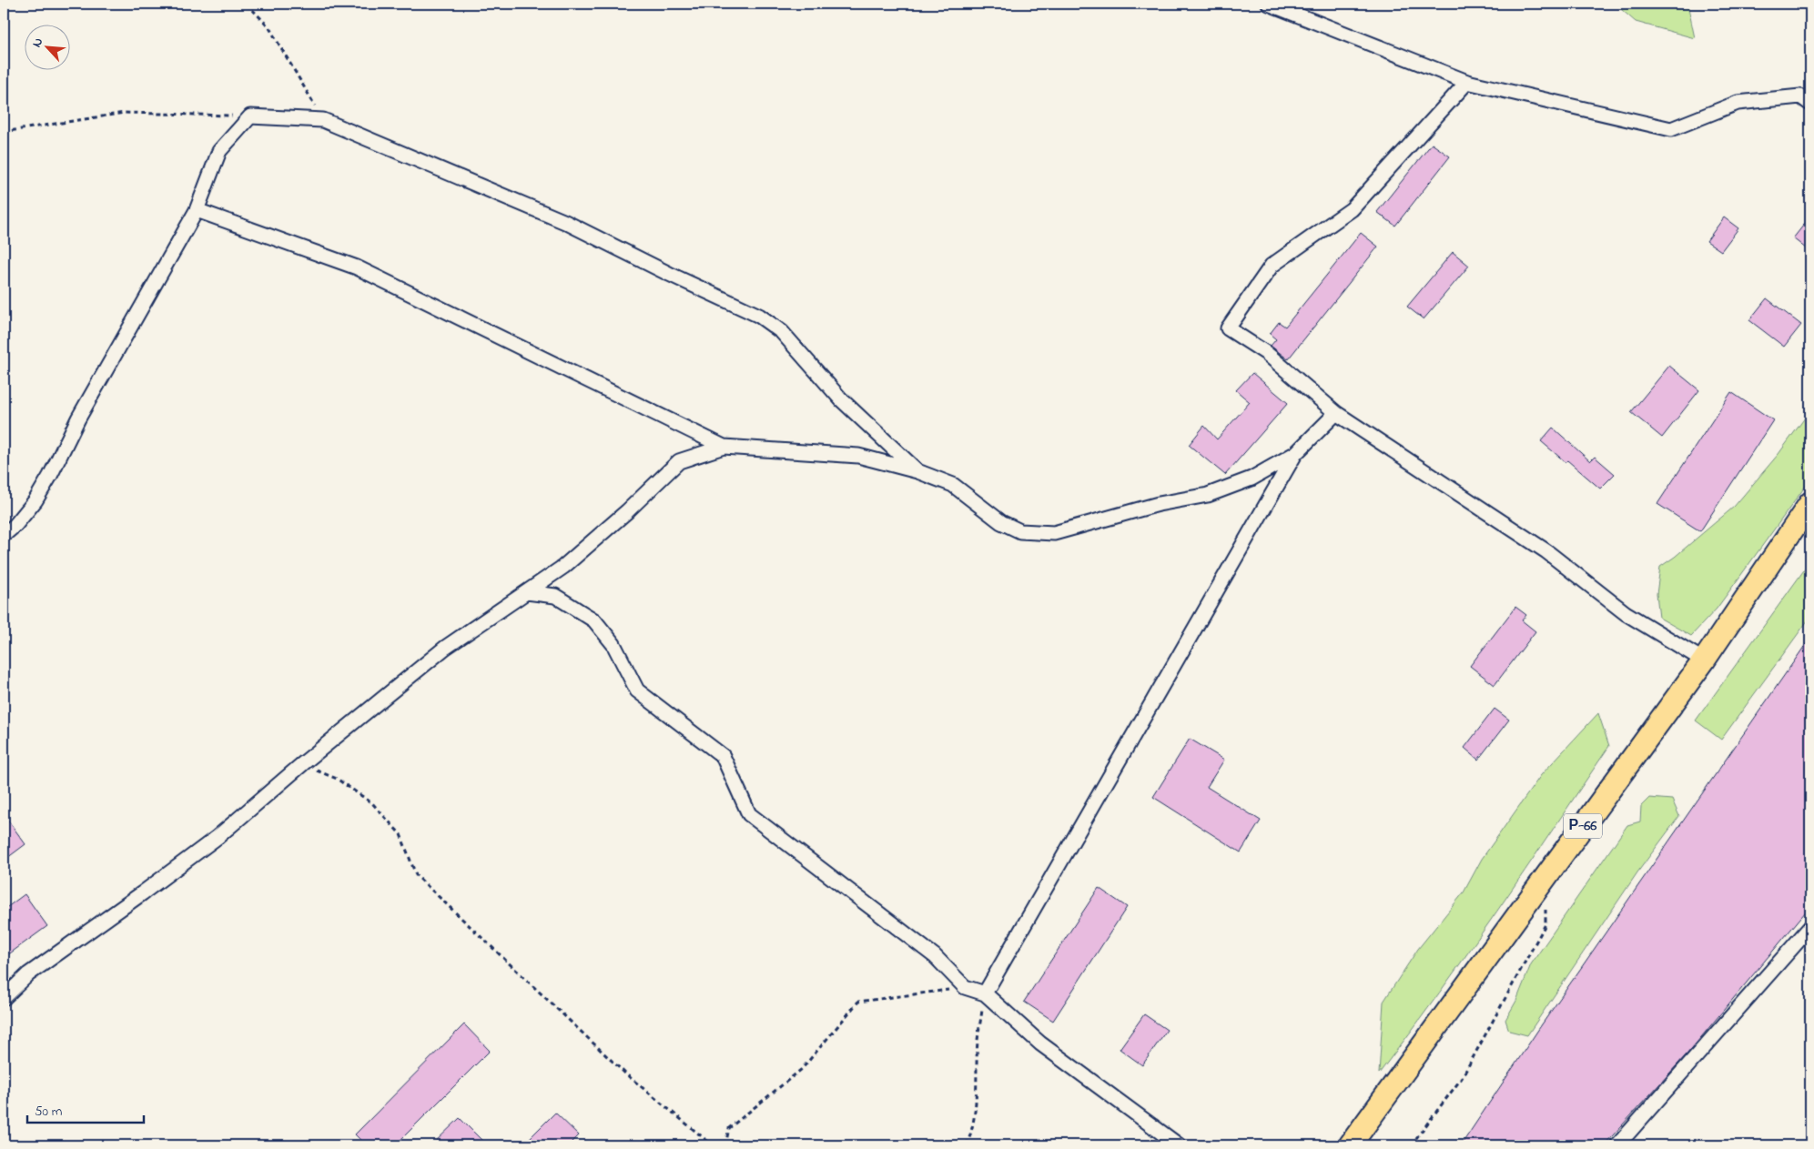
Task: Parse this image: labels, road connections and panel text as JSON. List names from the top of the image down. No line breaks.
{"streets":{"main road":["Р-66"]},"scale_bar":"50 m","north":"top left"}
